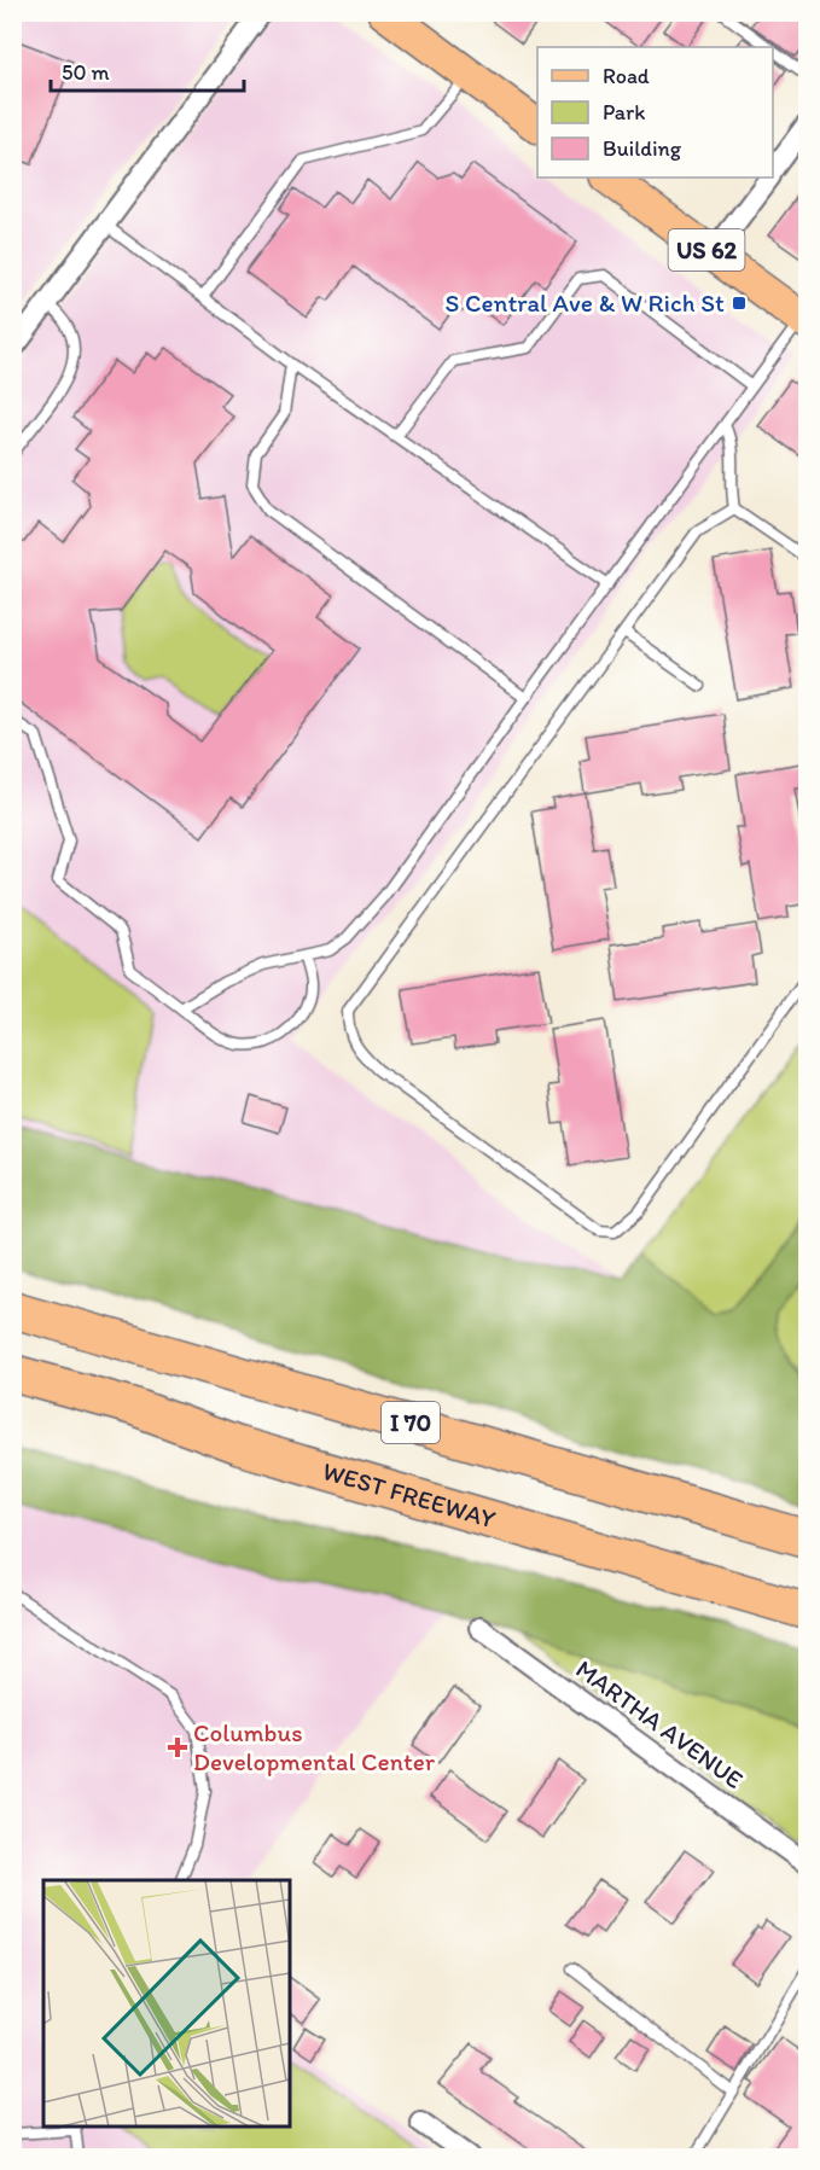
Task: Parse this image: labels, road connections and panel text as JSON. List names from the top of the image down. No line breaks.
{"streets":{"highway":["I 70","WEST FREEWAY"],"main road":["US 62"],"street":["MARTHA AVENUE"]},"places":{"transit":["S Central Ave & W Rich St"],"health":["Columbus Developmental Center"]},"legend":["Road","Park","Building"],"scale_bar":"50 m"}
